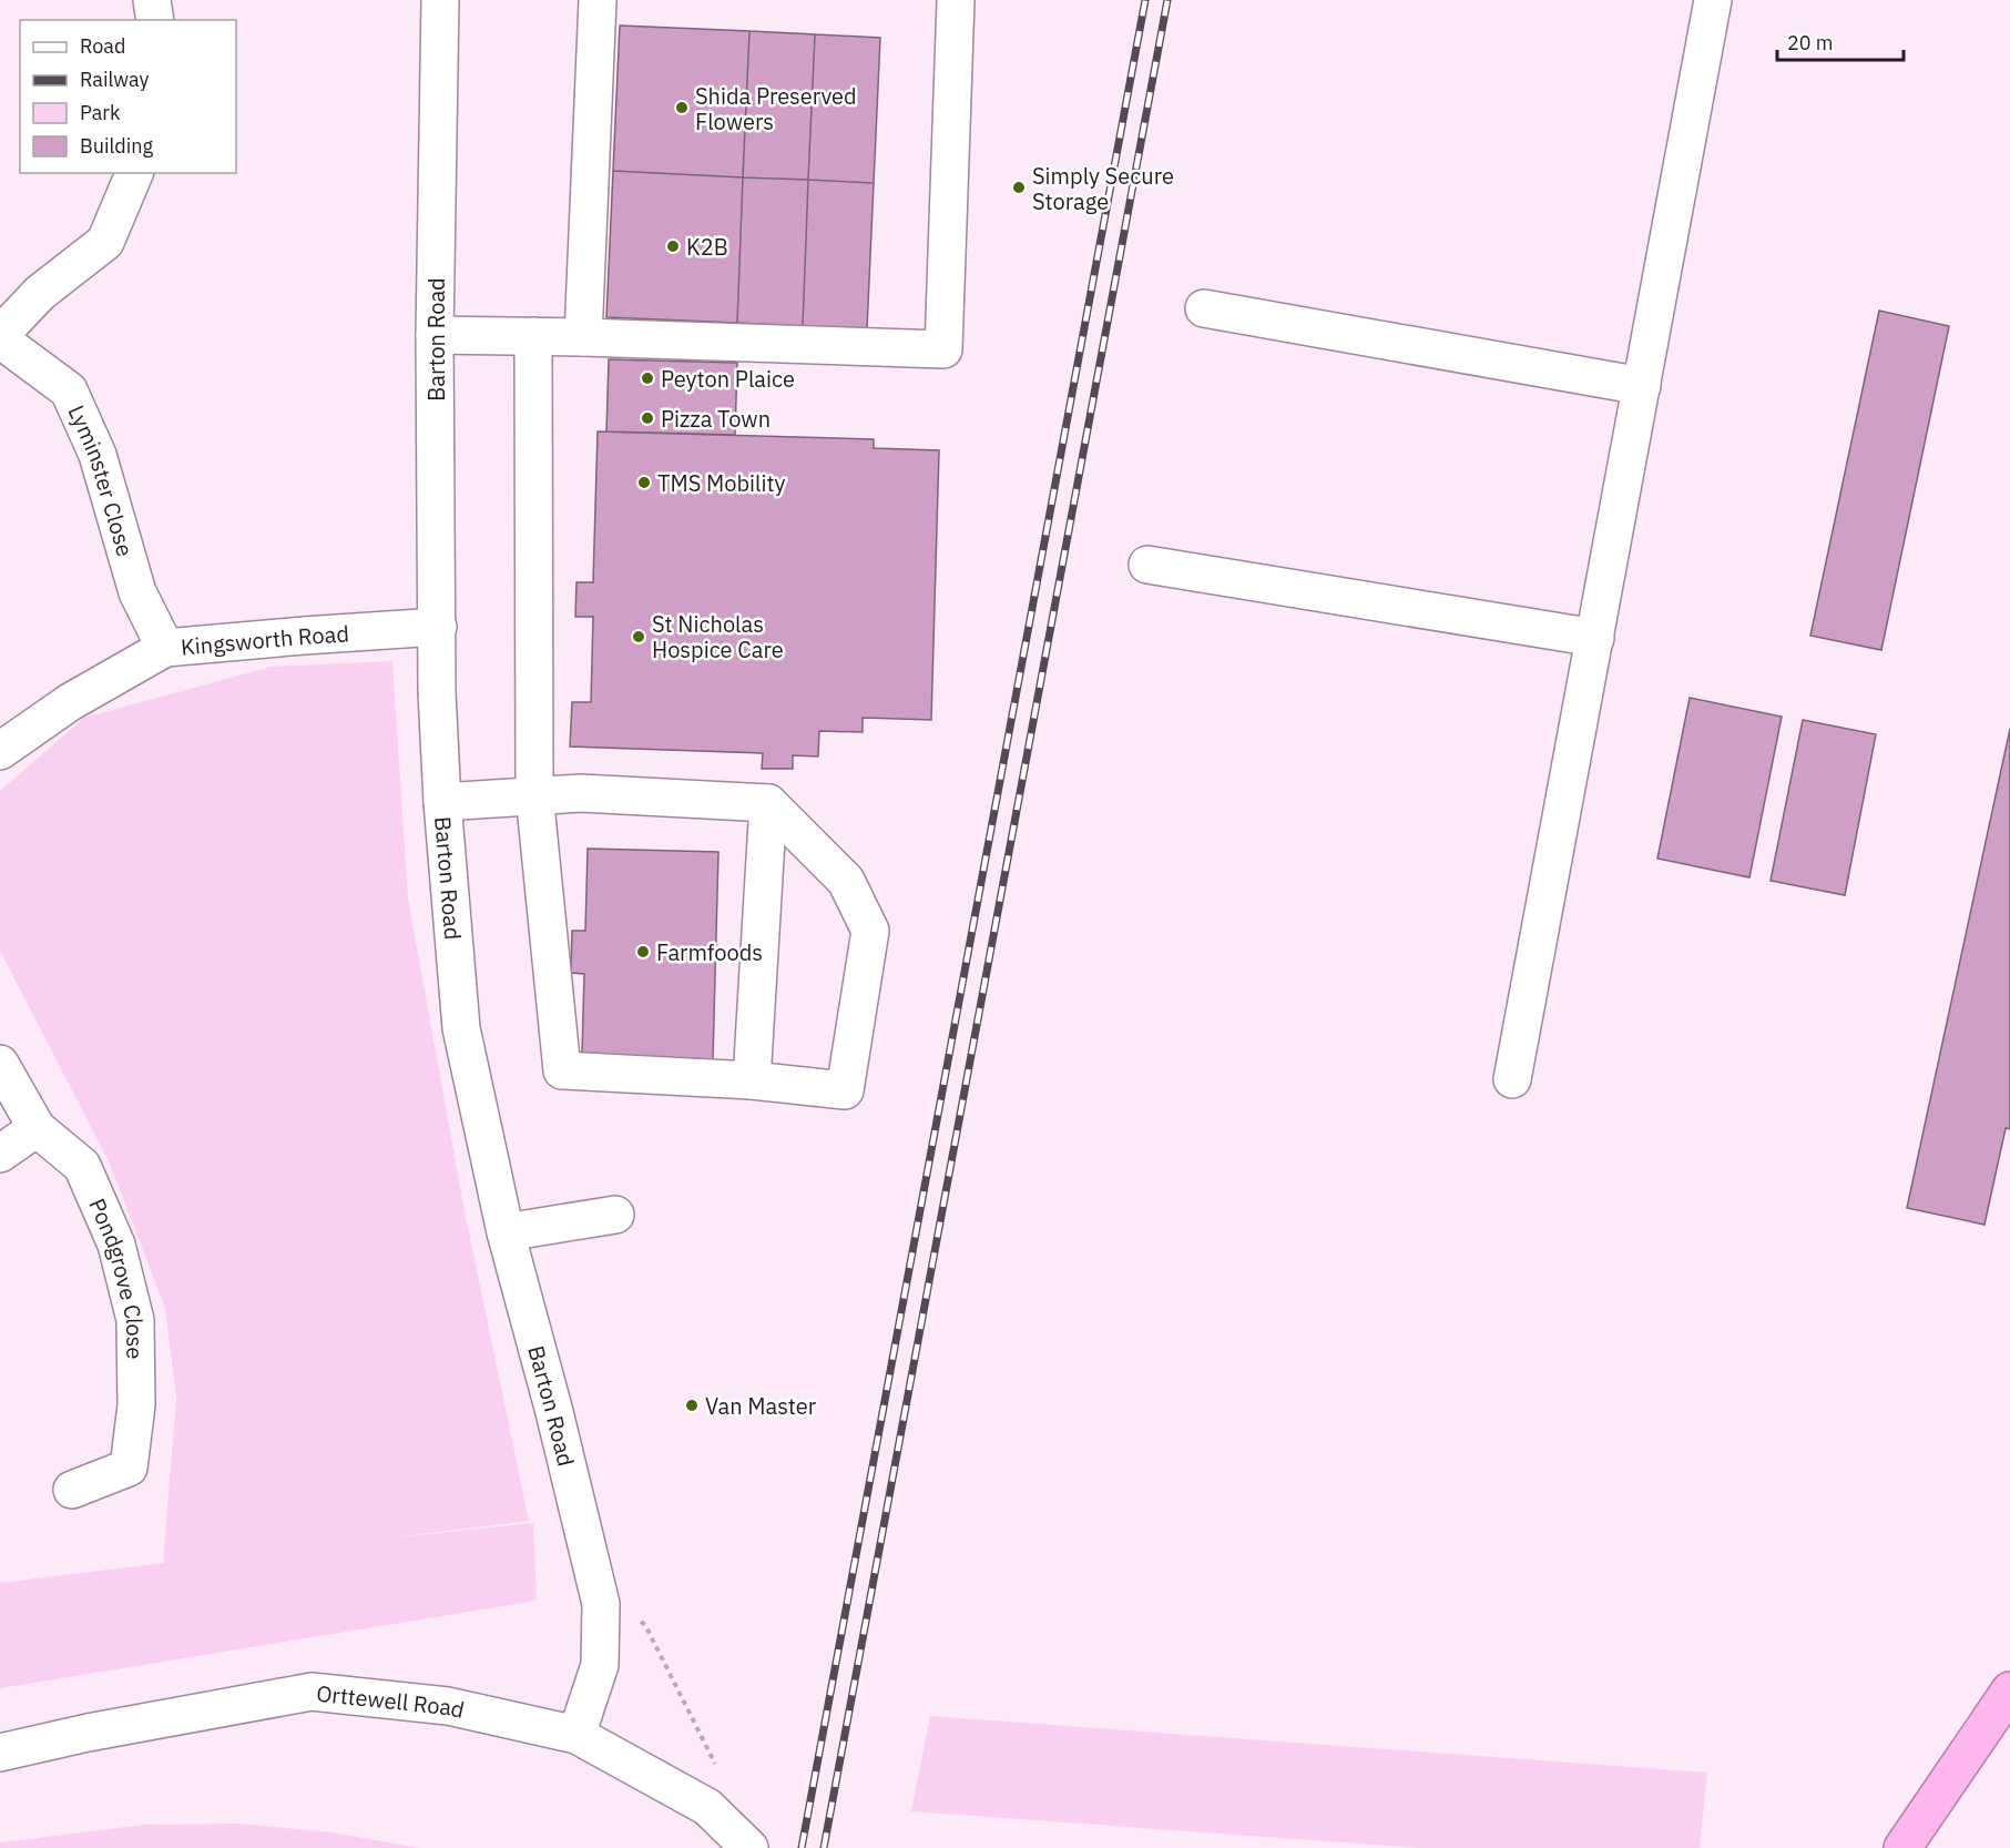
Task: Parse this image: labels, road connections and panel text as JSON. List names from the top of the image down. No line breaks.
{"streets":{"street":["Barton Road","Lyminster Close","Kingsworth Road","Pondgrove Close","Orttewell Road"]},"crossings":[["Barton Road","Kingsworth Road"],["Barton Road","Orttewell Road"],["Lyminster Close","Kingsworth Road"]],"places":["Shida Preserved Flowers","Simply Secure Storage","K2B","Peyton Plaice","Pizza Town","TMS Mobility","St Nicholas Hospice Care","Farmfoods","Van Master"],"legend":["Road","Railway","Park","Building"],"scale_bar":"20 m"}
